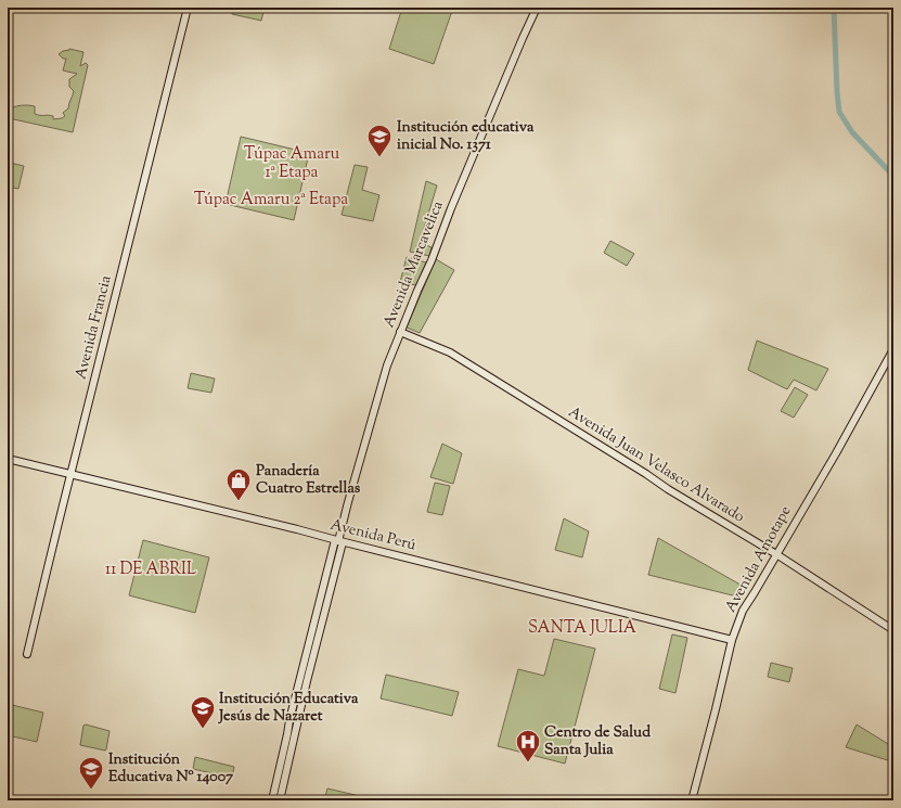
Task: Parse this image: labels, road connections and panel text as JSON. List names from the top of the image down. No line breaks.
{"streets":{"street":["Avenida Marcavelica","Avenida Francia","Avenida Juan Velasco Alvarado","Avenida Perú","Avenida Amotape"]},"crossings":[["Avenida Marcavelica","Avenida Juan Velasco Alvarado"],["Avenida Marcavelica","Avenida Perú"],["Avenida Francia","Avenida Perú"],["Avenida Juan Velasco Alvarado","Avenida Amotape"],["Avenida Perú","Avenida Amotape"]],"districts":["Túpac Amaru 1ª Etapa","Túpac Amaru 2ª Etapa","11 DE ABRIL","SANTA JULIA"],"places":{"school or university":["Institución educativa inicial No. 1371","Institución Educativa Jesús de Nazaret","Institución Educativa Nº 14007"],"shop":["Panadería Cuatro Estrellas"],"hospital":["Centro de Salud Santa Julia"]}}
